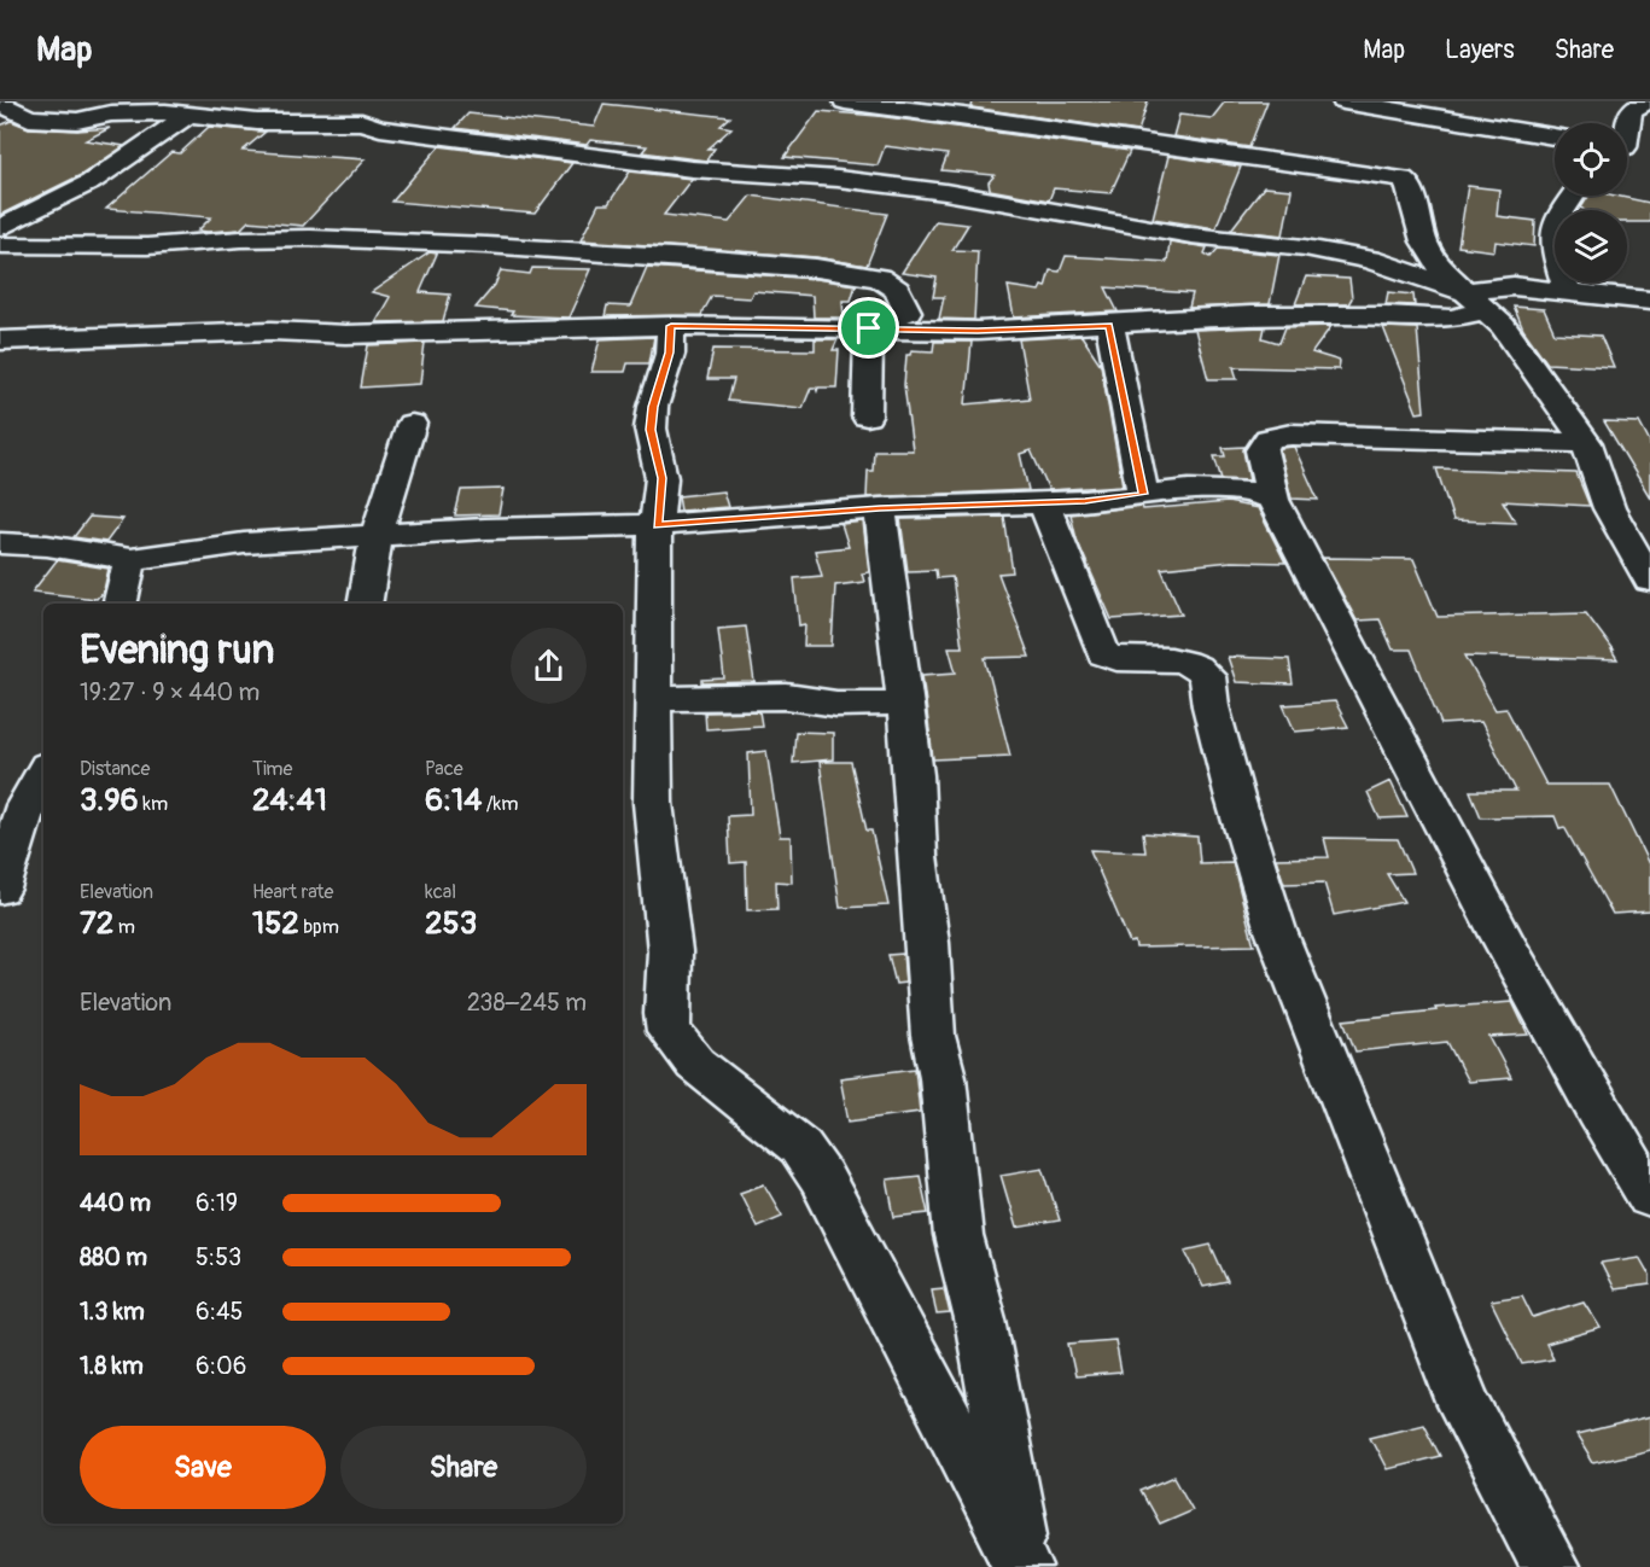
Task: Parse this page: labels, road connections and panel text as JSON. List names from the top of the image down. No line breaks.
{"page":{"header":"Map","nav":["Map","Layers","Share"],"heading":["Evening run","19:27 · 9 × 440 m"],"stats":[["Distance","3.96 km"],["Time","24:41"],["Pace","6:14 /km"],["Elevation","72 m"],["Heart rate","152 bpm"],["kcal","253"]],"chart":["Elevation","238–245 m"],"list":[{"name":"440 m","note":"6:19"},{"name":"880 m","note":"5:53"},{"name":"1.3 km","note":"6:45"},{"name":"1.8 km","note":"6:06"}],"buttons":["Save","Share"]}}
